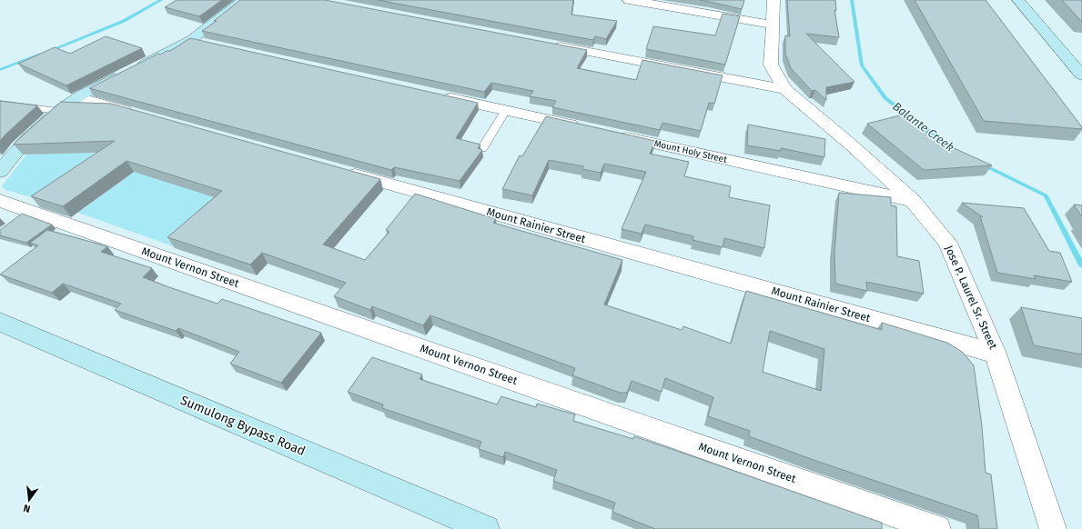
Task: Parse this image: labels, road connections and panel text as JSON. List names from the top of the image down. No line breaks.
{"streets":{"street":["Mount Holy Street","Mount Rainier Street","Mount Vernon Street","Jose P. Laurel Sr. Street","Sumulong Bypass Road"]},"crossings":[["Mount Holy Street","Jose P. Laurel Sr. Street"],["Mount Rainier Street","Jose P. Laurel Sr. Street"]],"water":["Balante Creek"],"north":"bottom"}
